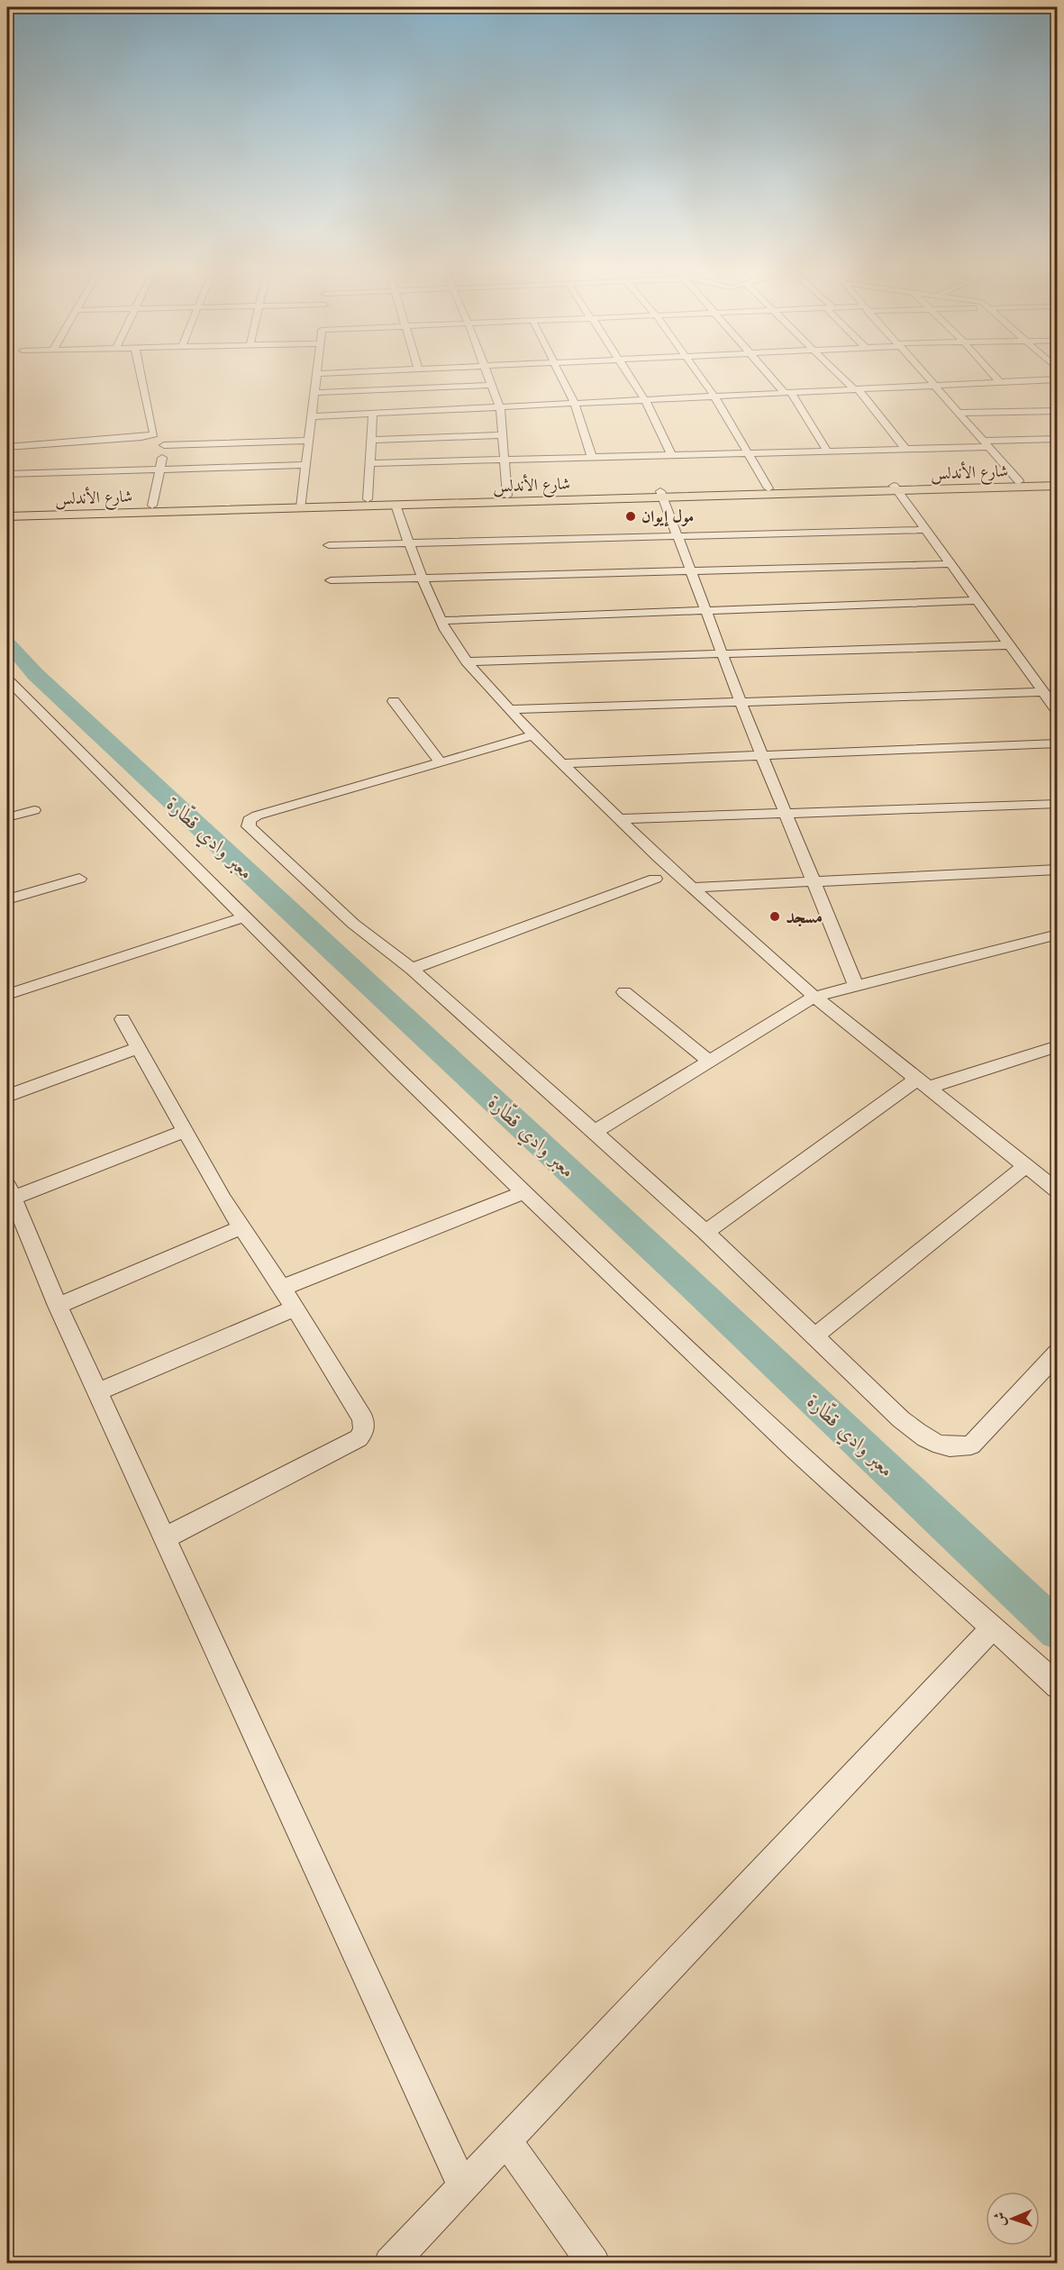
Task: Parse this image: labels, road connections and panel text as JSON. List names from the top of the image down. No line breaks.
{"streets":{"main road":["شارع الأندلس"]},"water":["معبر وادي قطّارة"],"places":["مول إيوان","مسجد"],"north":"left"}
